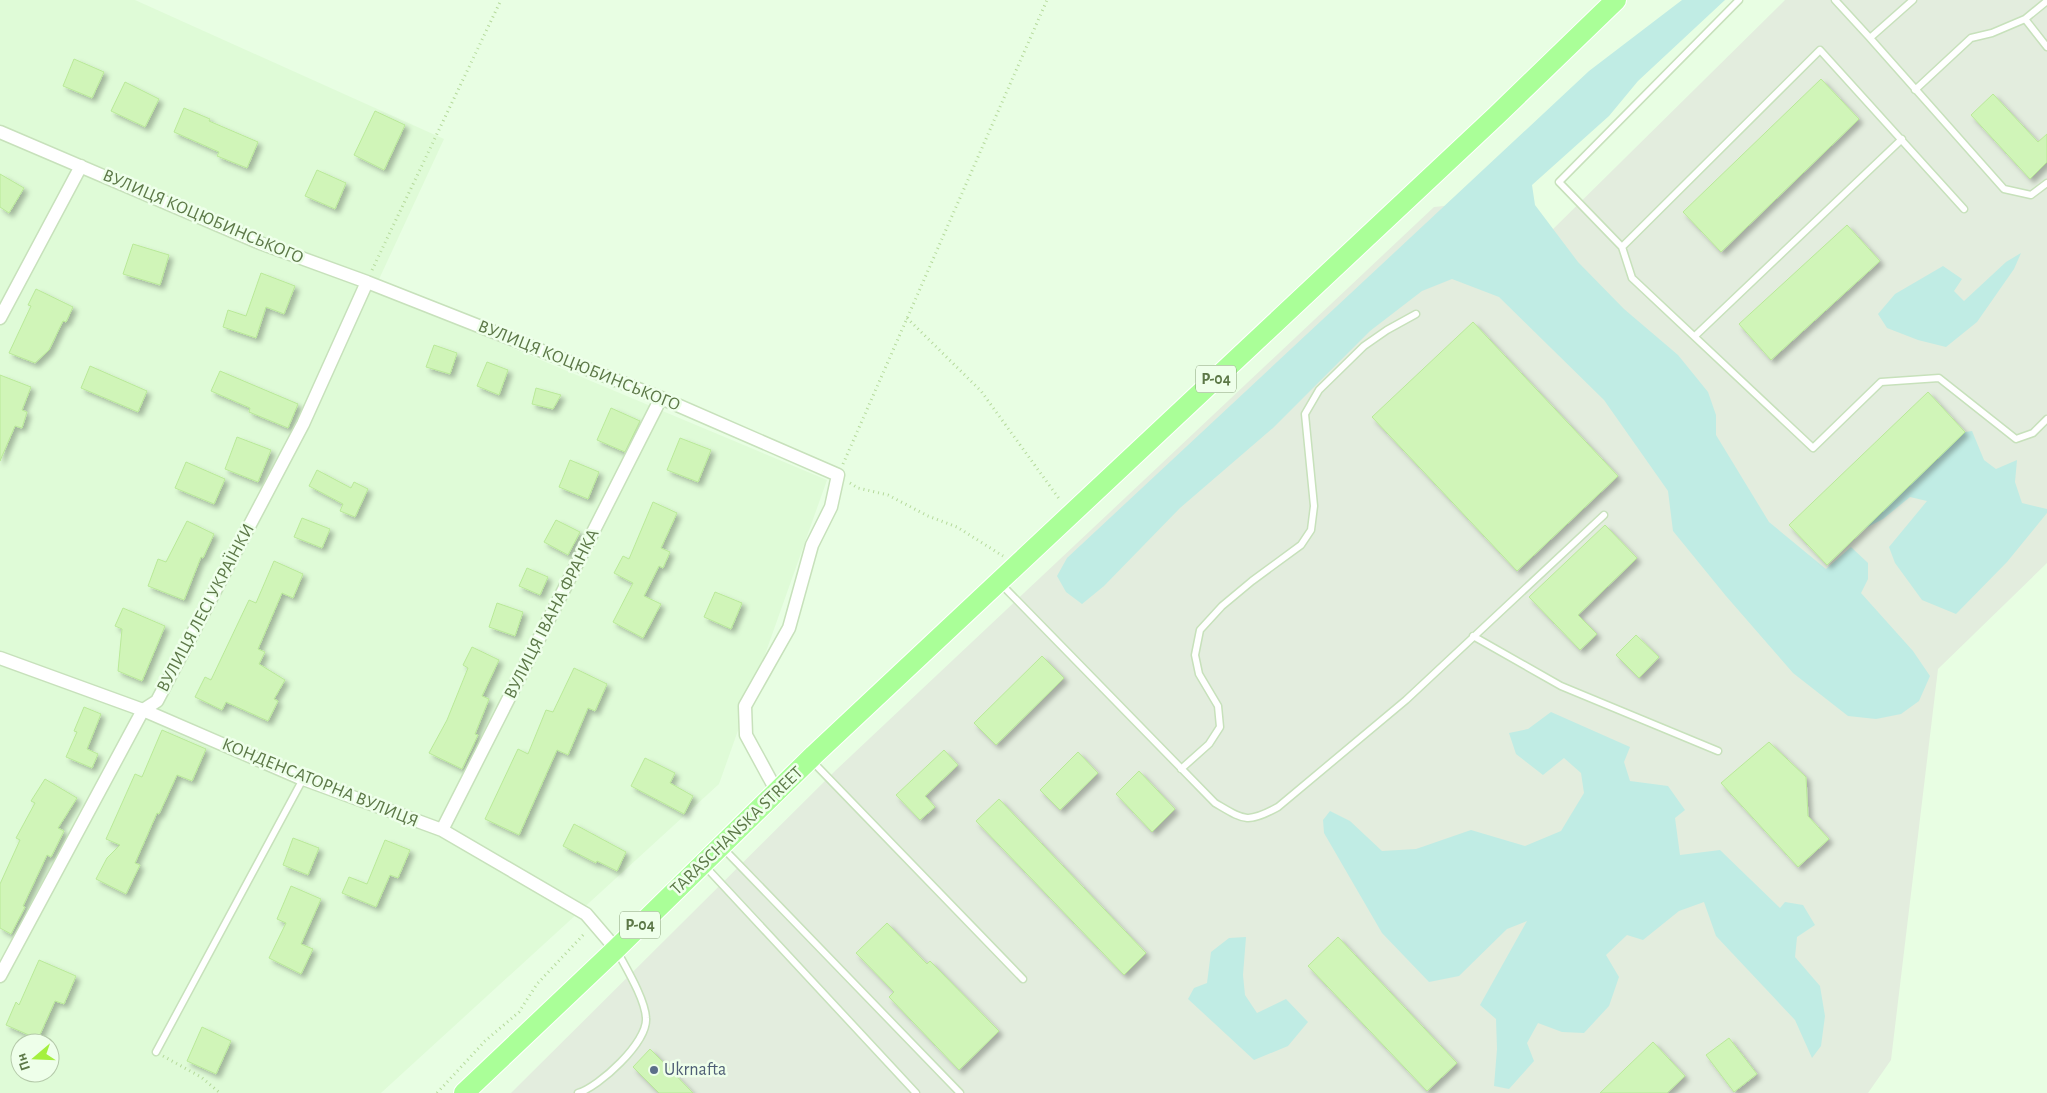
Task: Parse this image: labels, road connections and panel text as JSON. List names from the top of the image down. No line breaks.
{"streets":{"main road":["Р-04","TARASCHANSKA STREET"],"street":["ВУЛИЦЯ КОЦЮБИНСЬКОГО","ВУЛИЦЯ ЛЕСІ УКРАЇНКИ","ВУЛИЦЯ ІВАНА ФРАНКА","КОНДЕНСАТОРНА ВУЛИЦЯ"]},"crossings":[["ВУЛИЦЯ КОЦЮБИНСЬКОГО","ВУЛИЦЯ ЛЕСІ УКРАЇНКИ"],["ВУЛИЦЯ КОЦЮБИНСЬКОГО","ВУЛИЦЯ ІВАНА ФРАНКА"],["Р-04","TARASCHANSKA STREET"],["ВУЛИЦЯ ЛЕСІ УКРАЇНКИ","КОНДЕНСАТОРНА ВУЛИЦЯ"],["ВУЛИЦЯ ІВАНА ФРАНКА","КОНДЕНСАТОРНА ВУЛИЦЯ"],["КОНДЕНСАТОРНА ВУЛИЦЯ","TARASCHANSKA STREET"]],"places":["Ukrnafta"],"north":"left"}
